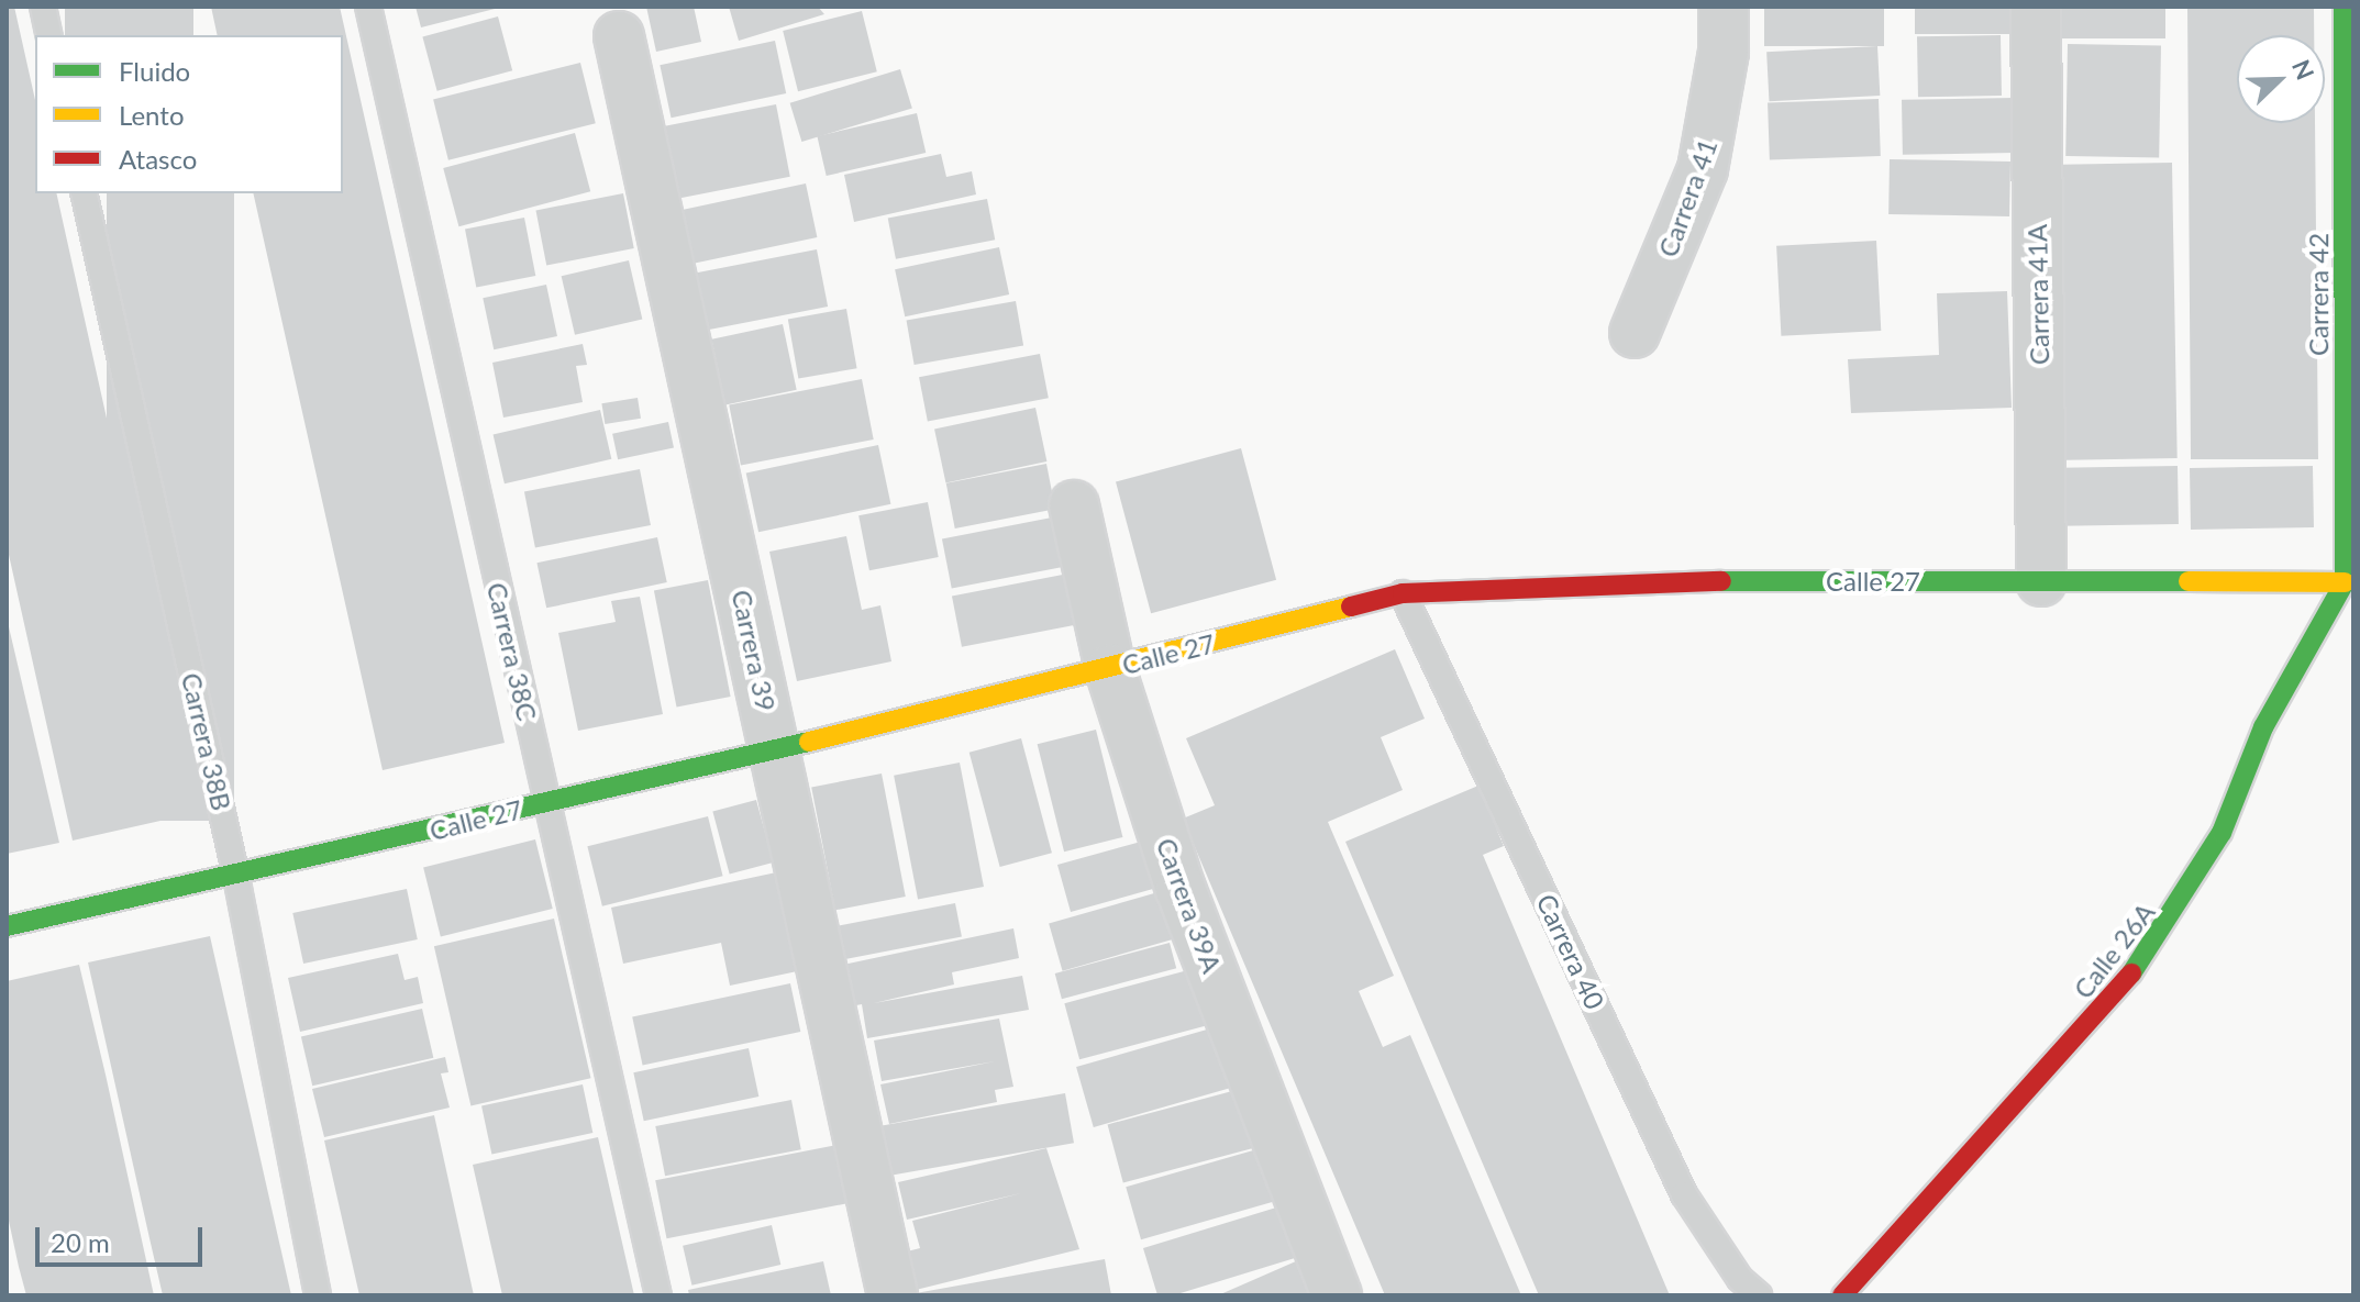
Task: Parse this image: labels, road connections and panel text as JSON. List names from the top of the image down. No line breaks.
{"streets":{"street":["Carrera 41","Carrera 41A","Carrera 42","Calle 27","Carrera 39","Carrera 39A","Calle 26A"],"lane":["Carrera 38C","Carrera 38B","Carrera 40"]},"crossings":[["Carrera 41A","Calle 27"],["Carrera 42","Calle 27"],["Carrera 42","Calle 26A"],["Calle 27","Carrera 39"],["Calle 27","Carrera 38C"],["Calle 27","Carrera 38B"],["Calle 27","Carrera 39A"],["Calle 27","Calle 26A"],["Calle 27","Carrera 40"]],"legend":["Fluido","Lento","Atasco"],"scale_bar":"20 m","north":"top right"}
